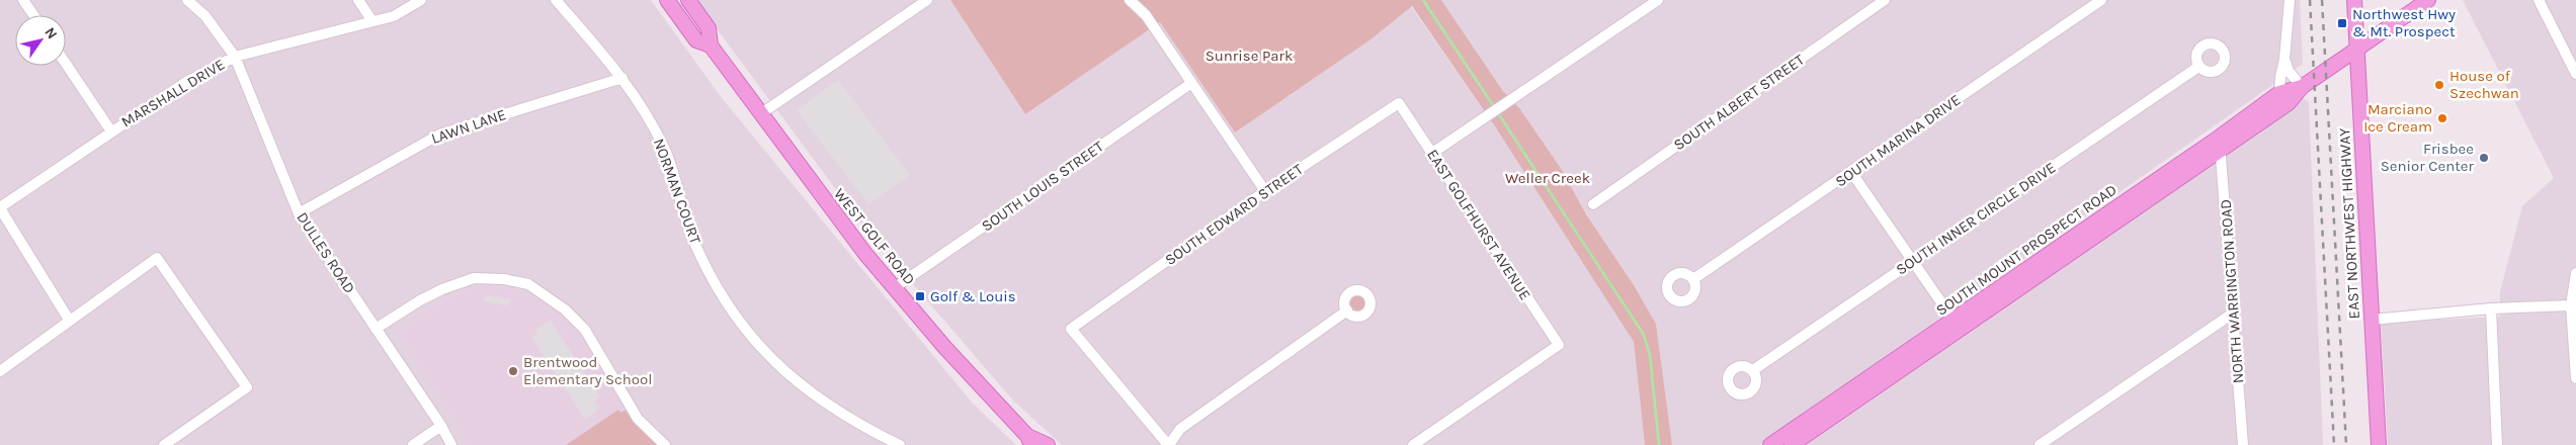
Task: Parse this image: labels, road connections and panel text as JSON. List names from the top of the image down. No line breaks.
{"streets":{"main road":["EAST NORTHWEST HIGHWAY","WEST GOLF ROAD","SOUTH MOUNT PROSPECT ROAD"],"street":["MARSHALL DRIVE","SOUTH ALBERT STREET","LAWN LANE","SOUTH MARINA DRIVE","SOUTH LOUIS STREET","NORMAN COURT","SOUTH EDWARD STREET","SOUTH INNER CIRCLE DRIVE","EAST GOLFHURST AVENUE","DULLES ROAD","NORTH WARRINGTON ROAD"]},"crossings":[["MARSHALL DRIVE","DULLES ROAD"],["LAWN LANE","NORMAN COURT"],["LAWN LANE","DULLES ROAD"],["SOUTH LOUIS STREET","WEST GOLF ROAD"],["SOUTH EDWARD STREET","EAST GOLFHURST AVENUE"],["EAST NORTHWEST HIGHWAY","SOUTH MOUNT PROSPECT ROAD"],["SOUTH MOUNT PROSPECT ROAD","NORTH WARRINGTON ROAD"]],"parks":["Sunrise Park","Weller Creek"],"places":{"transit":["Northwest Hwy & Mt. Prospect","Golf & Louis"],"other":["House of Szechwan","Marciano Ice Cream","Frisbee Senior Center","Brentwood Elementary School"]},"north":"top right"}
